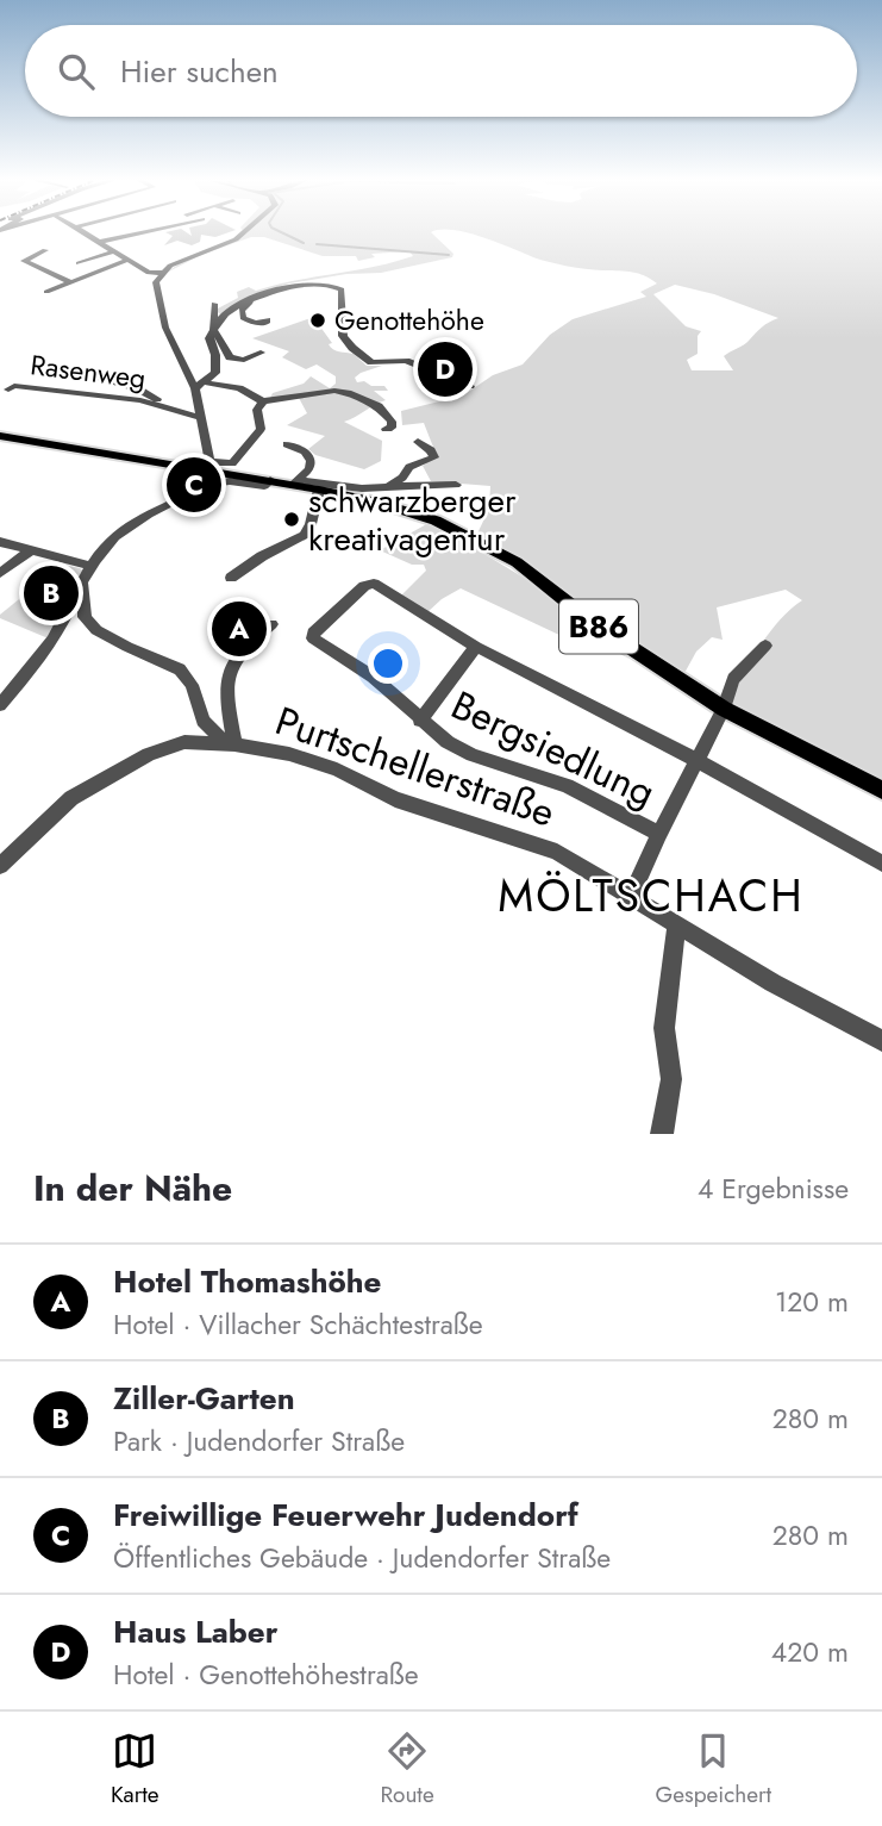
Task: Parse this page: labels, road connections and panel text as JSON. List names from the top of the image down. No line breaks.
{"streets":{"main road":["B86"],"street":["Rasenweg","Bergsiedlung","Purtschellerstraße"]},"crossings":[["B86","Bergsiedlung"],["Bergsiedlung","Purtschellerstraße"]],"districts":["MÖLTSCHACH"],"places":["Genottehöhe","schwarzberger kreativagentur"],"page":{"search":"Hier suchen","pins":["D","C","B","A"],"heading":["In der Nähe","4 Ergebnisse"],"list":[{"mark":"A","name":"Hotel Thomashöhe","note":"Hotel · Villacher Schächtestraße","value":"120 m"},{"mark":"B","name":"Ziller-Garten","note":"Park · Judendorfer Straße","value":"280 m"},{"mark":"C","name":"Freiwillige Feuerwehr Judendorf","note":"Öffentliches Gebäude · Judendorfer Straße","value":"280 m"},{"mark":"D","name":"Haus Laber","note":"Hotel · Genottehöhestraße","value":"420 m"}],"nav":["Karte","Route","Gespeichert"]}}
